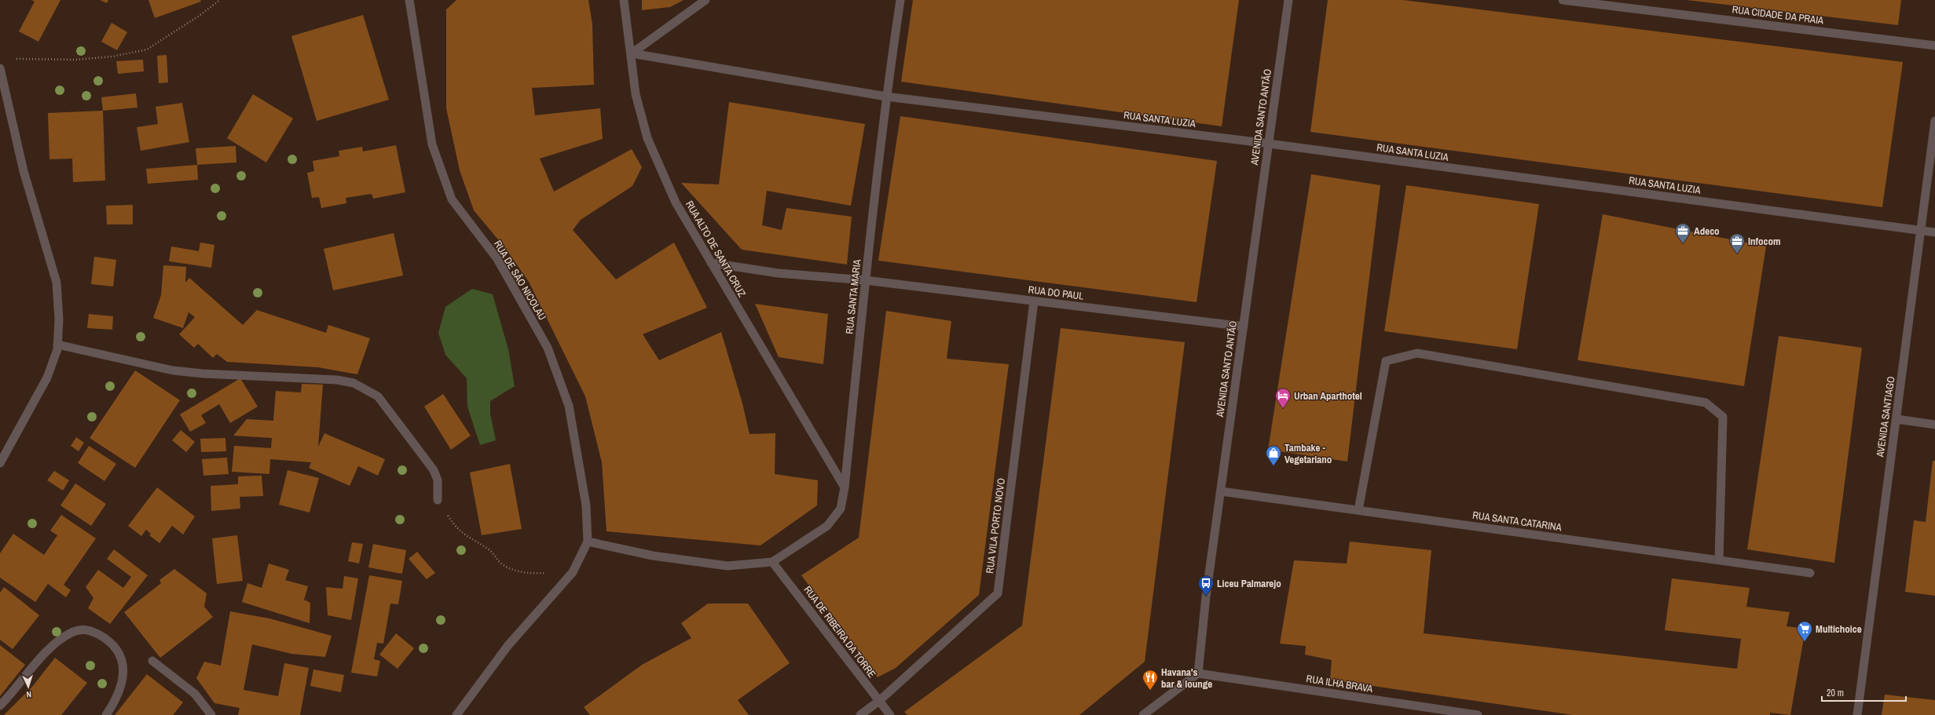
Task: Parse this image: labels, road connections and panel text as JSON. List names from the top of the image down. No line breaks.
{"streets":{"street":["RUA CIDADE DA PRAIA","AVENIDA SANTO ANTÃO","RUA SANTA LUZIA","RUA ALTO DE SANTA CRUZ","RUA DE SÃO NICOLAU","RUA DO PAUL","RUA SANTA MARIA","AVENIDA SANTIAGO","RUA SANTA CATARINA","RUA VILA PORTO NOVO","RUA DE RIBEIRA DA TORRE","RUA ILHA BRAVA"]},"crossings":[["AVENIDA SANTO ANTÃO","RUA SANTA LUZIA"],["AVENIDA SANTO ANTÃO","RUA DO PAUL"],["AVENIDA SANTO ANTÃO","RUA SANTA CATARINA"],["AVENIDA SANTO ANTÃO","RUA ILHA BRAVA"],["RUA SANTA LUZIA","RUA ALTO DE SANTA CRUZ"],["RUA SANTA LUZIA","RUA SANTA MARIA"],["RUA SANTA LUZIA","AVENIDA SANTIAGO"],["RUA ALTO DE SANTA CRUZ","RUA DO PAUL"],["RUA ALTO DE SANTA CRUZ","RUA SANTA MARIA"],["RUA DO PAUL","RUA SANTA MARIA"],["RUA DO PAUL","RUA VILA PORTO NOVO"],["RUA SANTA MARIA","RUA DE RIBEIRA DA TORRE"],["RUA VILA PORTO NOVO","RUA DE RIBEIRA DA TORRE"]],"places":{"office":["Adeco","Infocom"],"hotel":["Urban Aparthotel"],"shop":["Tambake - Vegetariano"],"bus stop":["Liceu Palmarejo"],"supermarket":["Multichoice"],"restaurant":["Havana's bar & lounge"]},"scale_bar":"20 m","north":"bottom"}
